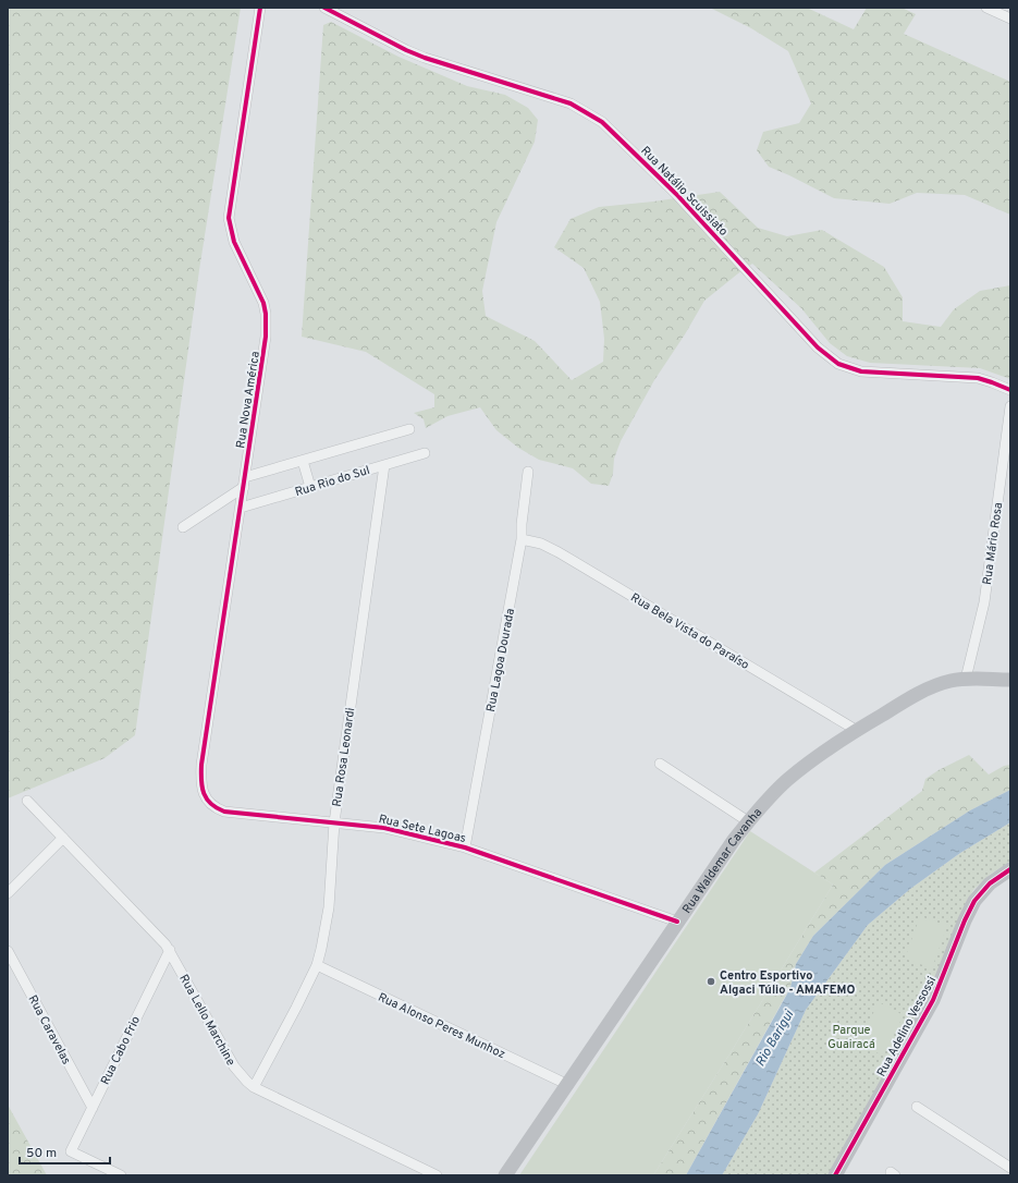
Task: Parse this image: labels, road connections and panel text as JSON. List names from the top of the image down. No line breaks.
{"streets":{"street":["Rua Natálio Scuissiato","Rua Nova América","Rua Rio do Sul","Rua Mário Rosa","Rua Bela Vista do Paraíso","Rua Lagoa Dourada","Rua Rosa Leonardi","Rua Sete Lagoas","Rua Waldemar Cavanha","Rua Lello Marchine","Rua Alonso Peres Munhoz","Rua Adelino Vessossi","Rua Caravelas","Rua Cabo Frio"]},"crossings":[["Rua Nova América","Rua Rio do Sul"],["Rua Nova América","Rua Sete Lagoas"],["Rua Rio do Sul","Rua Rosa Leonardi"],["Rua Mário Rosa","Rua Waldemar Cavanha"],["Rua Bela Vista do Paraíso","Rua Lagoa Dourada"],["Rua Bela Vista do Paraíso","Rua Waldemar Cavanha"],["Rua Lagoa Dourada","Rua Sete Lagoas"],["Rua Rosa Leonardi","Rua Sete Lagoas"],["Rua Rosa Leonardi","Rua Lello Marchine"],["Rua Rosa Leonardi","Rua Alonso Peres Munhoz"],["Rua Sete Lagoas","Rua Waldemar Cavanha"],["Rua Waldemar Cavanha","Rua Alonso Peres Munhoz"],["Rua Lello Marchine","Rua Cabo Frio"],["Rua Caravelas","Rua Cabo Frio"]],"water":["Rio Barigui"],"parks":["Parque Guairacá"],"places":["Centro Esportivo Algaci Túlio - AMAFEMO"],"scale_bar":"50 m"}
